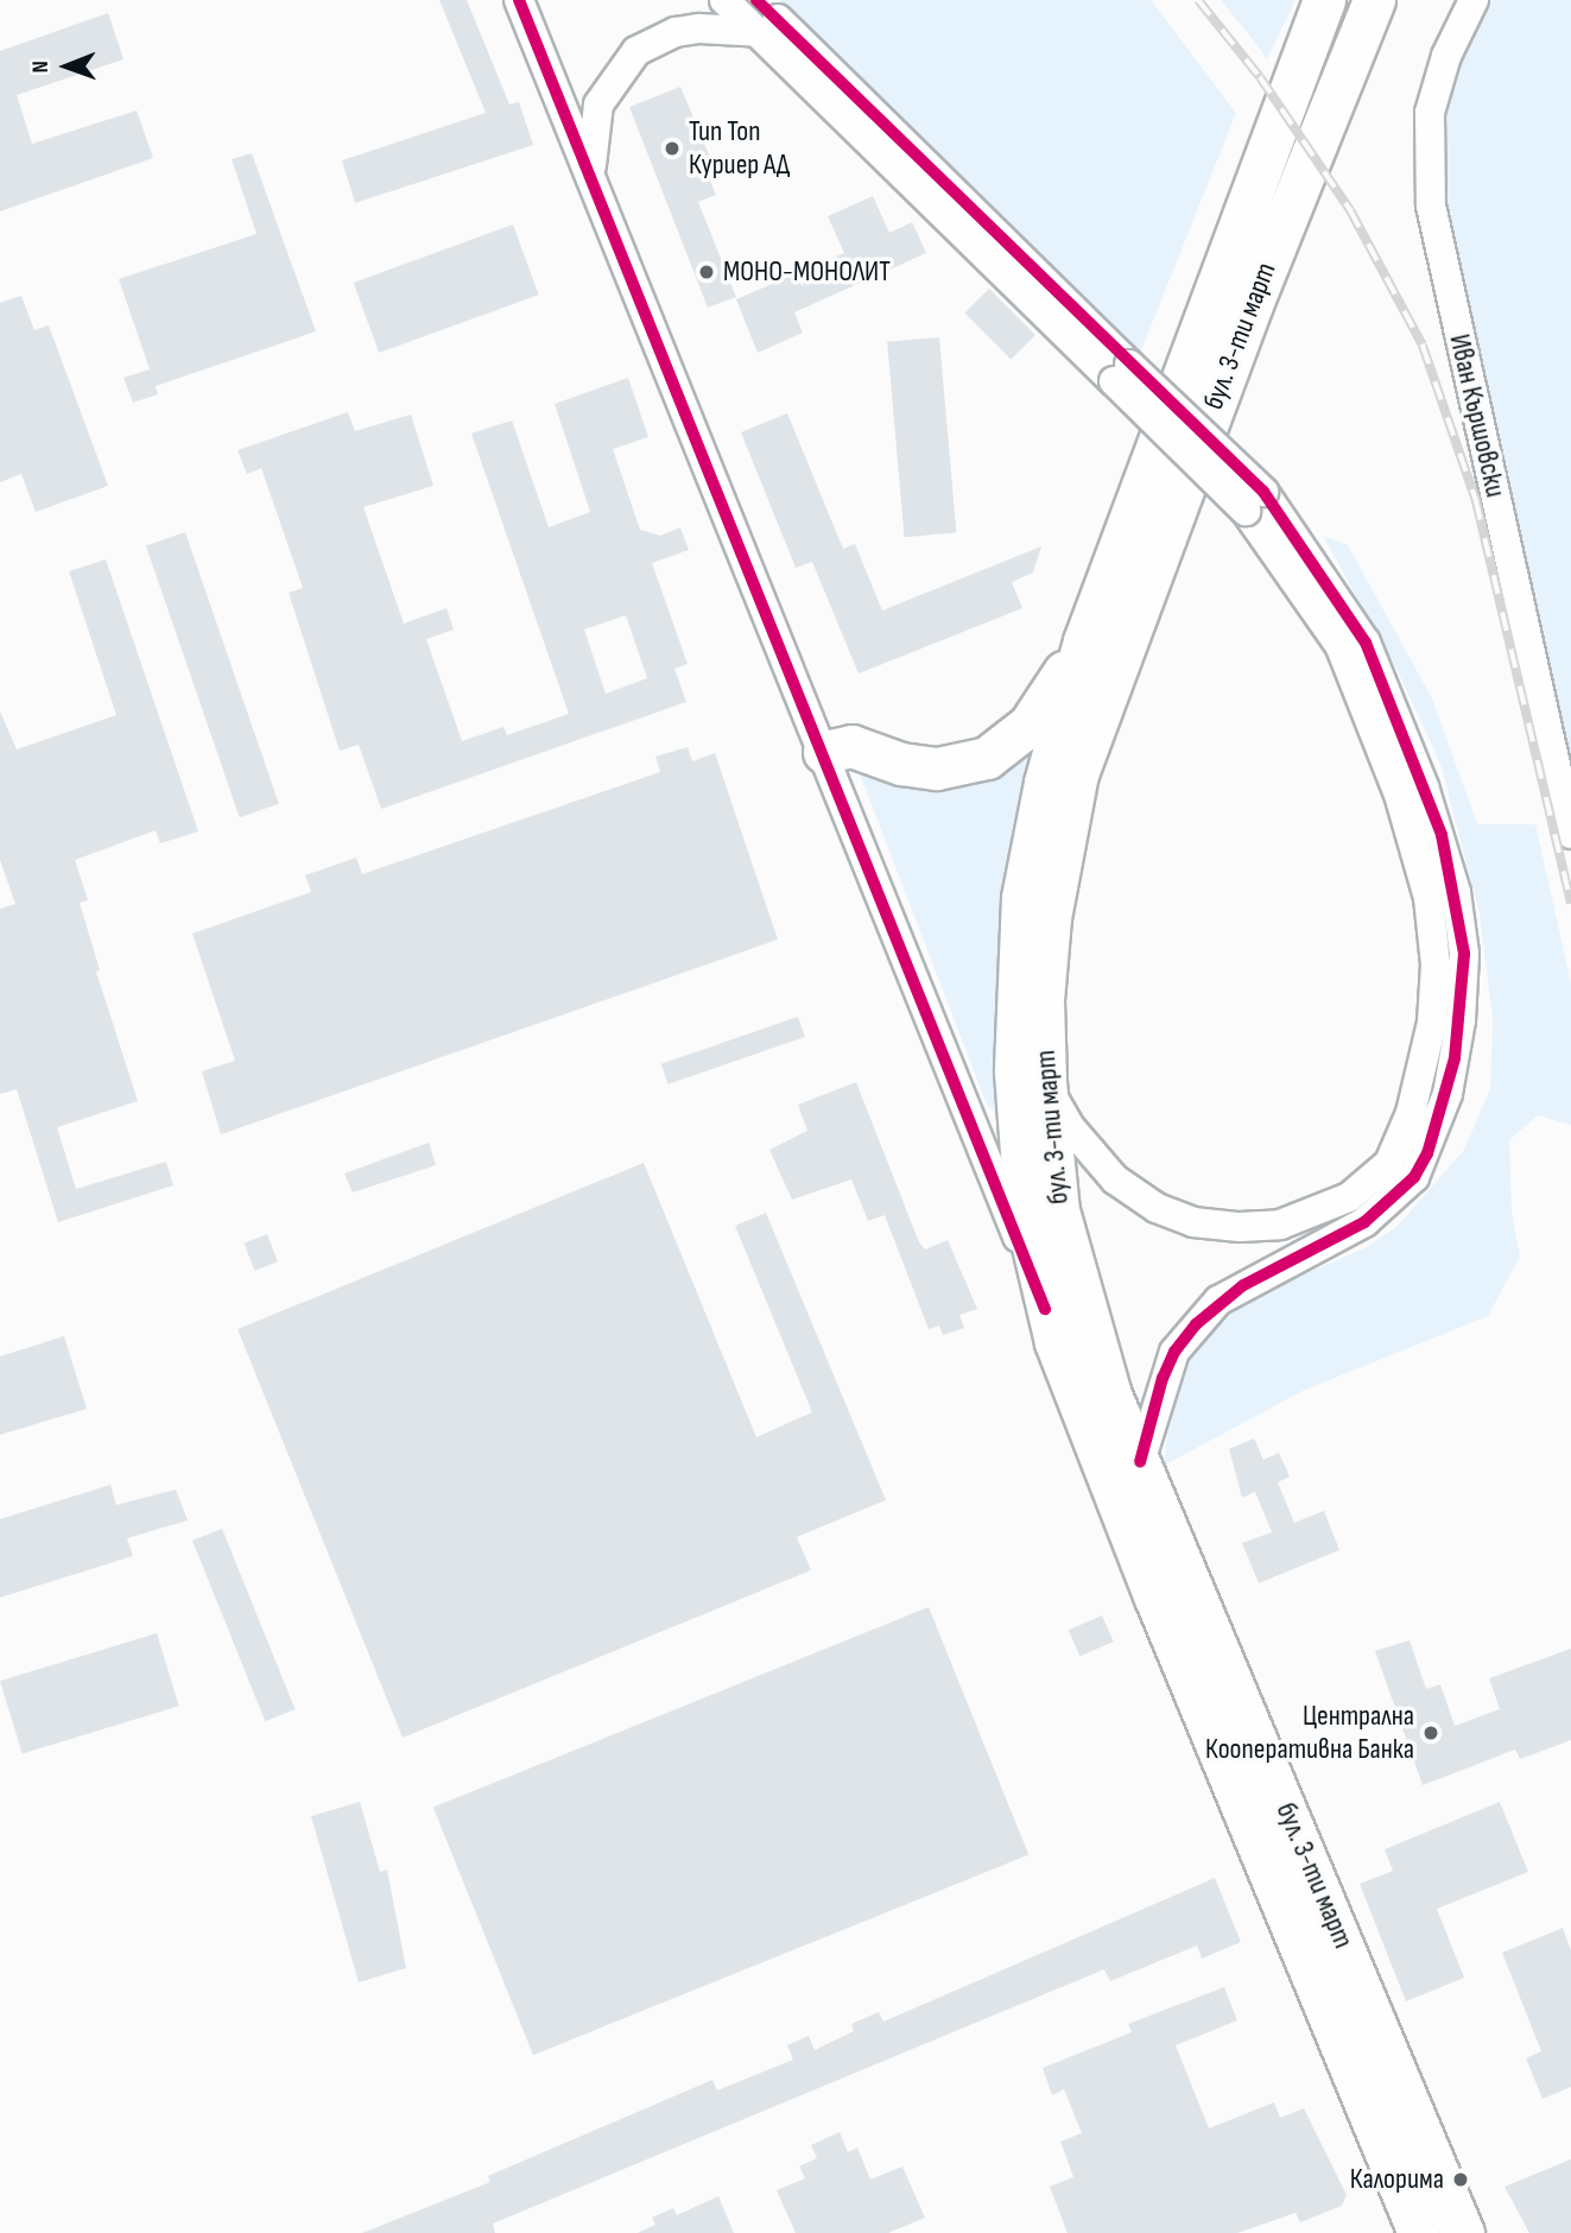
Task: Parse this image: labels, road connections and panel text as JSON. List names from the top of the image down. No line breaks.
{"streets":{"main road":["бул. 3-ти март"],"street":["Иван Кършовски"]},"places":["Тип Топ Куриер АД","МОНО-МОНОЛИТ","Централна Кооперативна Банка","Калорима"],"north":"left"}
